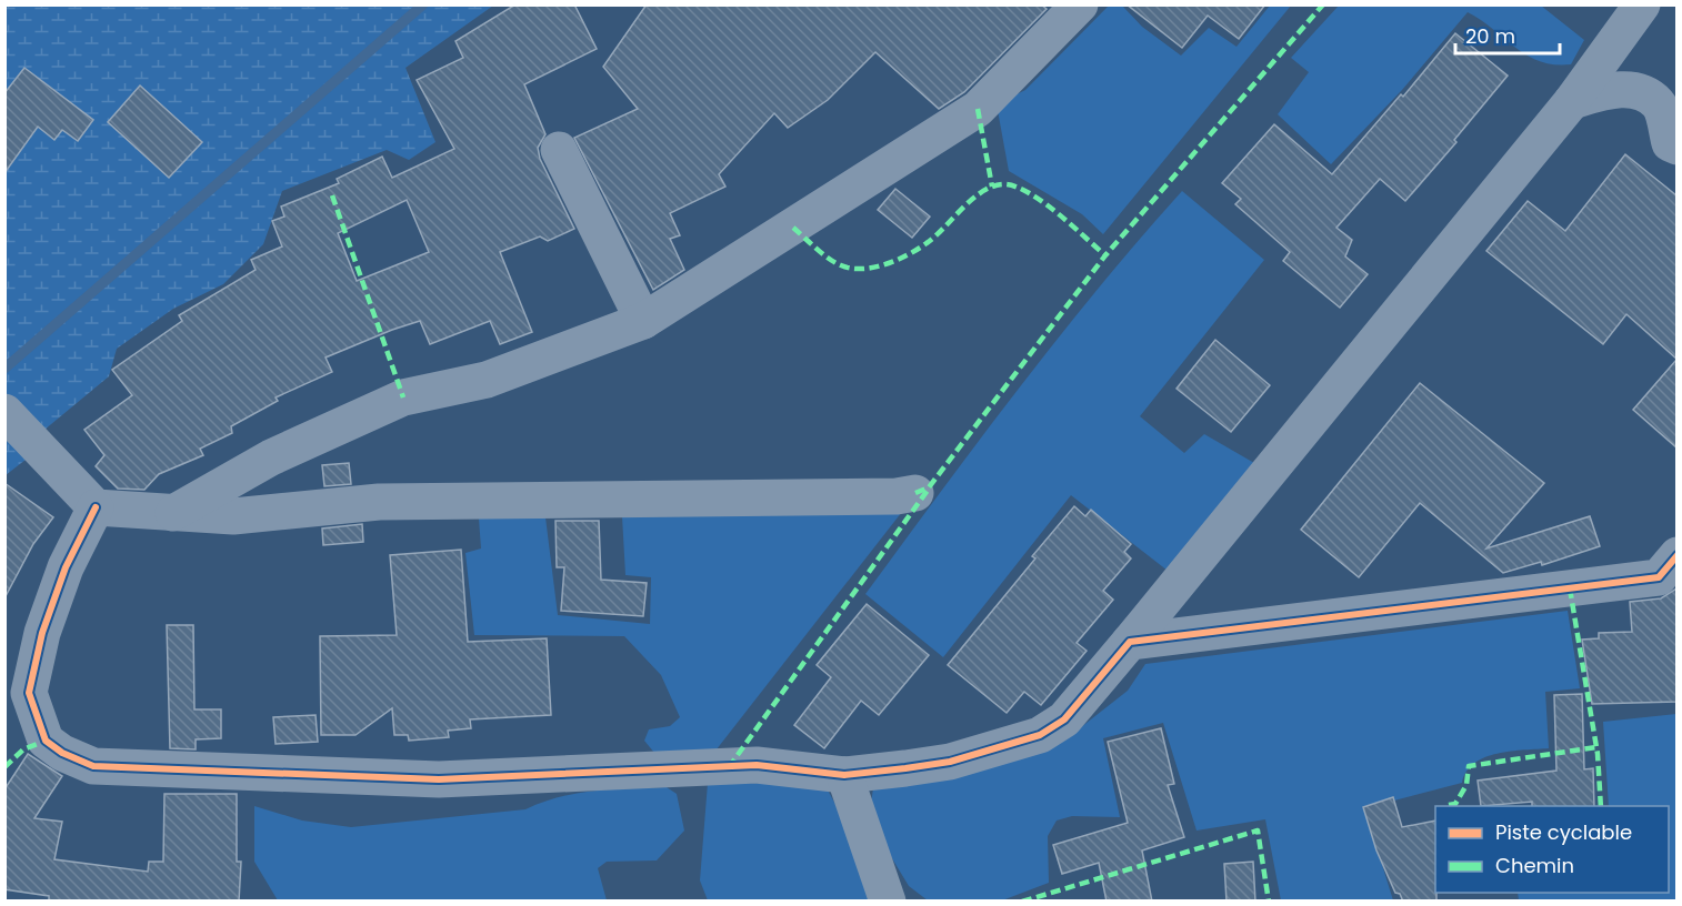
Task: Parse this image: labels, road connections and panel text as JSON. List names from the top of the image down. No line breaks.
{"legend":["Piste cyclable","Chemin"],"scale_bar":"20 m"}
